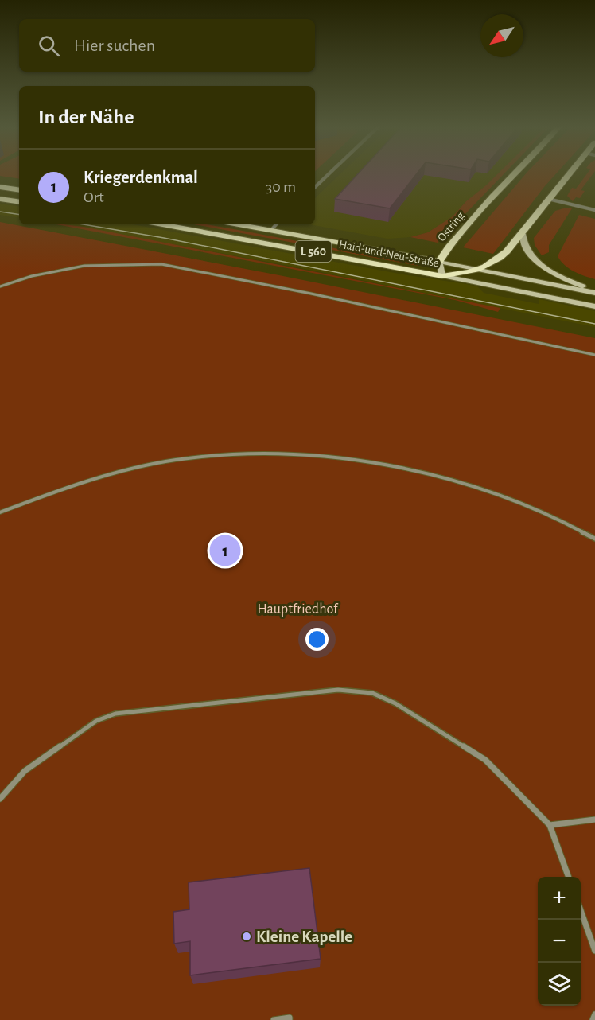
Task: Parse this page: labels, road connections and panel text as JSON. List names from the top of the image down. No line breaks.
{"streets":{"main road":["Ostring","L 560","Haid-und-Neu-Straße"]},"crossings":[["Ostring","L 560"],["Ostring","Haid-und-Neu-Straße"],["L 560","Haid-und-Neu-Straße"]],"parks":["Hauptfriedhof"],"places":["Kleine Kapelle"],"north":"bottom left","page":{"search":"Hier suchen","heading":"In der Nähe","list":[{"mark":"1","name":"Kriegerdenkmal","note":"Ort","value":"30 m"}],"pins":"1","map_buttons":["+","−"]}}
